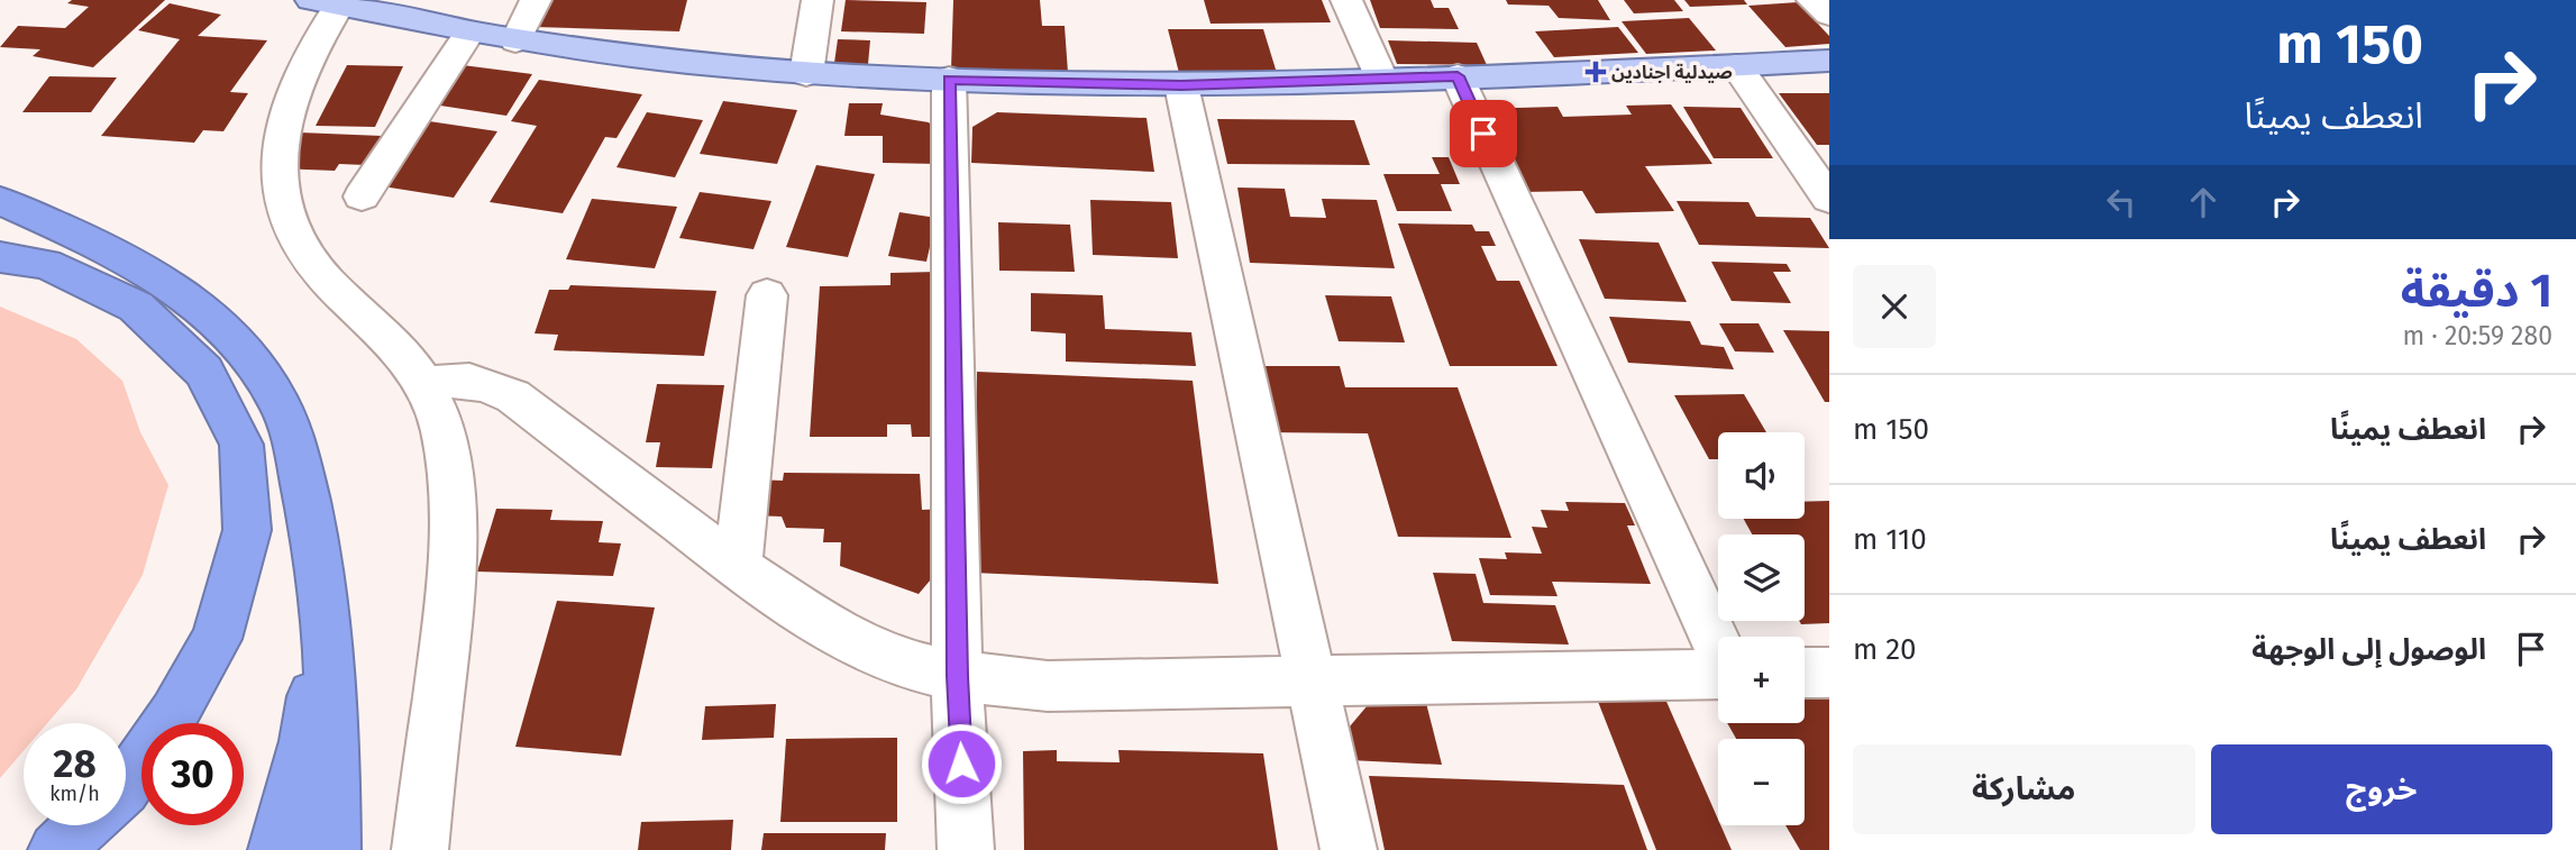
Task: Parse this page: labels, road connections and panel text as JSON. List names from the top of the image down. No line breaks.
{"places":{"health":["صيدلية اجنادين"]},"page":{"turn":["150 m","انعطف يمينًا"],"heading":["1 دقيقة","280 m · 20:59"],"list":[{"name":"انعطف يمينًا","value":"150 m"},{"name":"انعطف يمينًا","value":"110 m"},{"name":"الوصول إلى الوجهة","value":"20 m"}],"map_buttons":["+","−"],"speed":"28 km/h","limit":"30","buttons":["خروج","مشاركة"]}}
